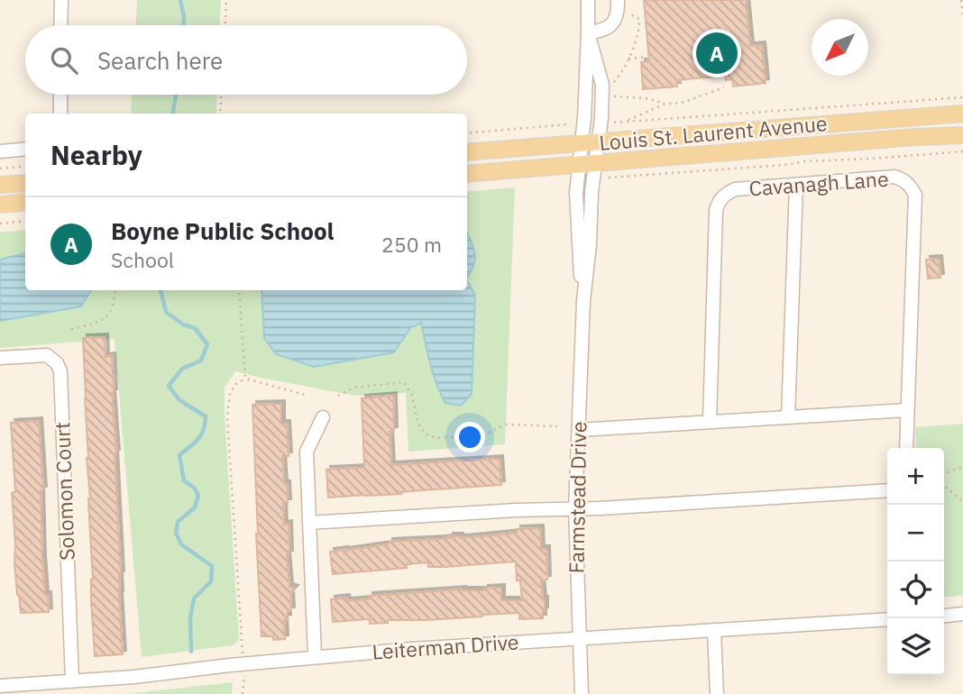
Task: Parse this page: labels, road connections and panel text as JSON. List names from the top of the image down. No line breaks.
{"streets":{"main road":["Louis St. Laurent Avenue"],"street":["Cavanagh Lane","Solomon Court","Farmstead Drive","Leiterman Drive"]},"crossings":[["Louis St. Laurent Avenue","Farmstead Drive"],["Solomon Court","Leiterman Drive"],["Farmstead Drive","Leiterman Drive"]],"north":"bottom left","page":{"search":"Search here","pins":"A","heading":"Nearby","list":[{"mark":"A","name":"Boyne Public School","note":"School","value":"250 m"}],"map_buttons":["+","−"]}}
